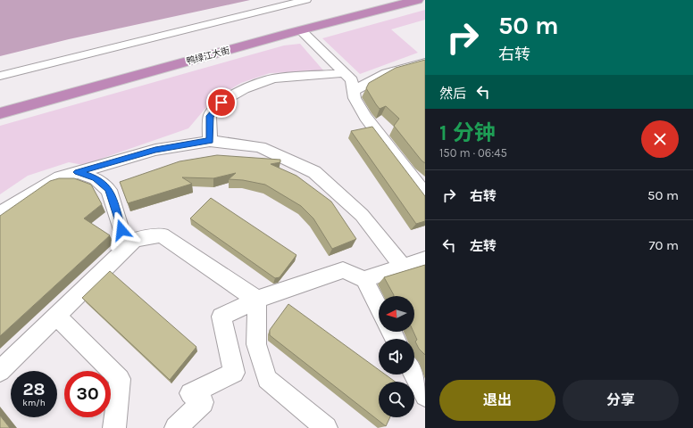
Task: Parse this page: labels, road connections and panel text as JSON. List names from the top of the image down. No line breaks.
{"streets":{"highway":["鸭绿江大街"]},"north":"left","page":{"turn":["50 m","右转"],"then":"然后","heading":["1 分钟","150 m · 06:45"],"list":[{"name":"右转","value":"50 m"},{"name":"左转","value":"70 m"}],"speed":"28 km/h","limit":"30","buttons":["退出","分享"]}}
